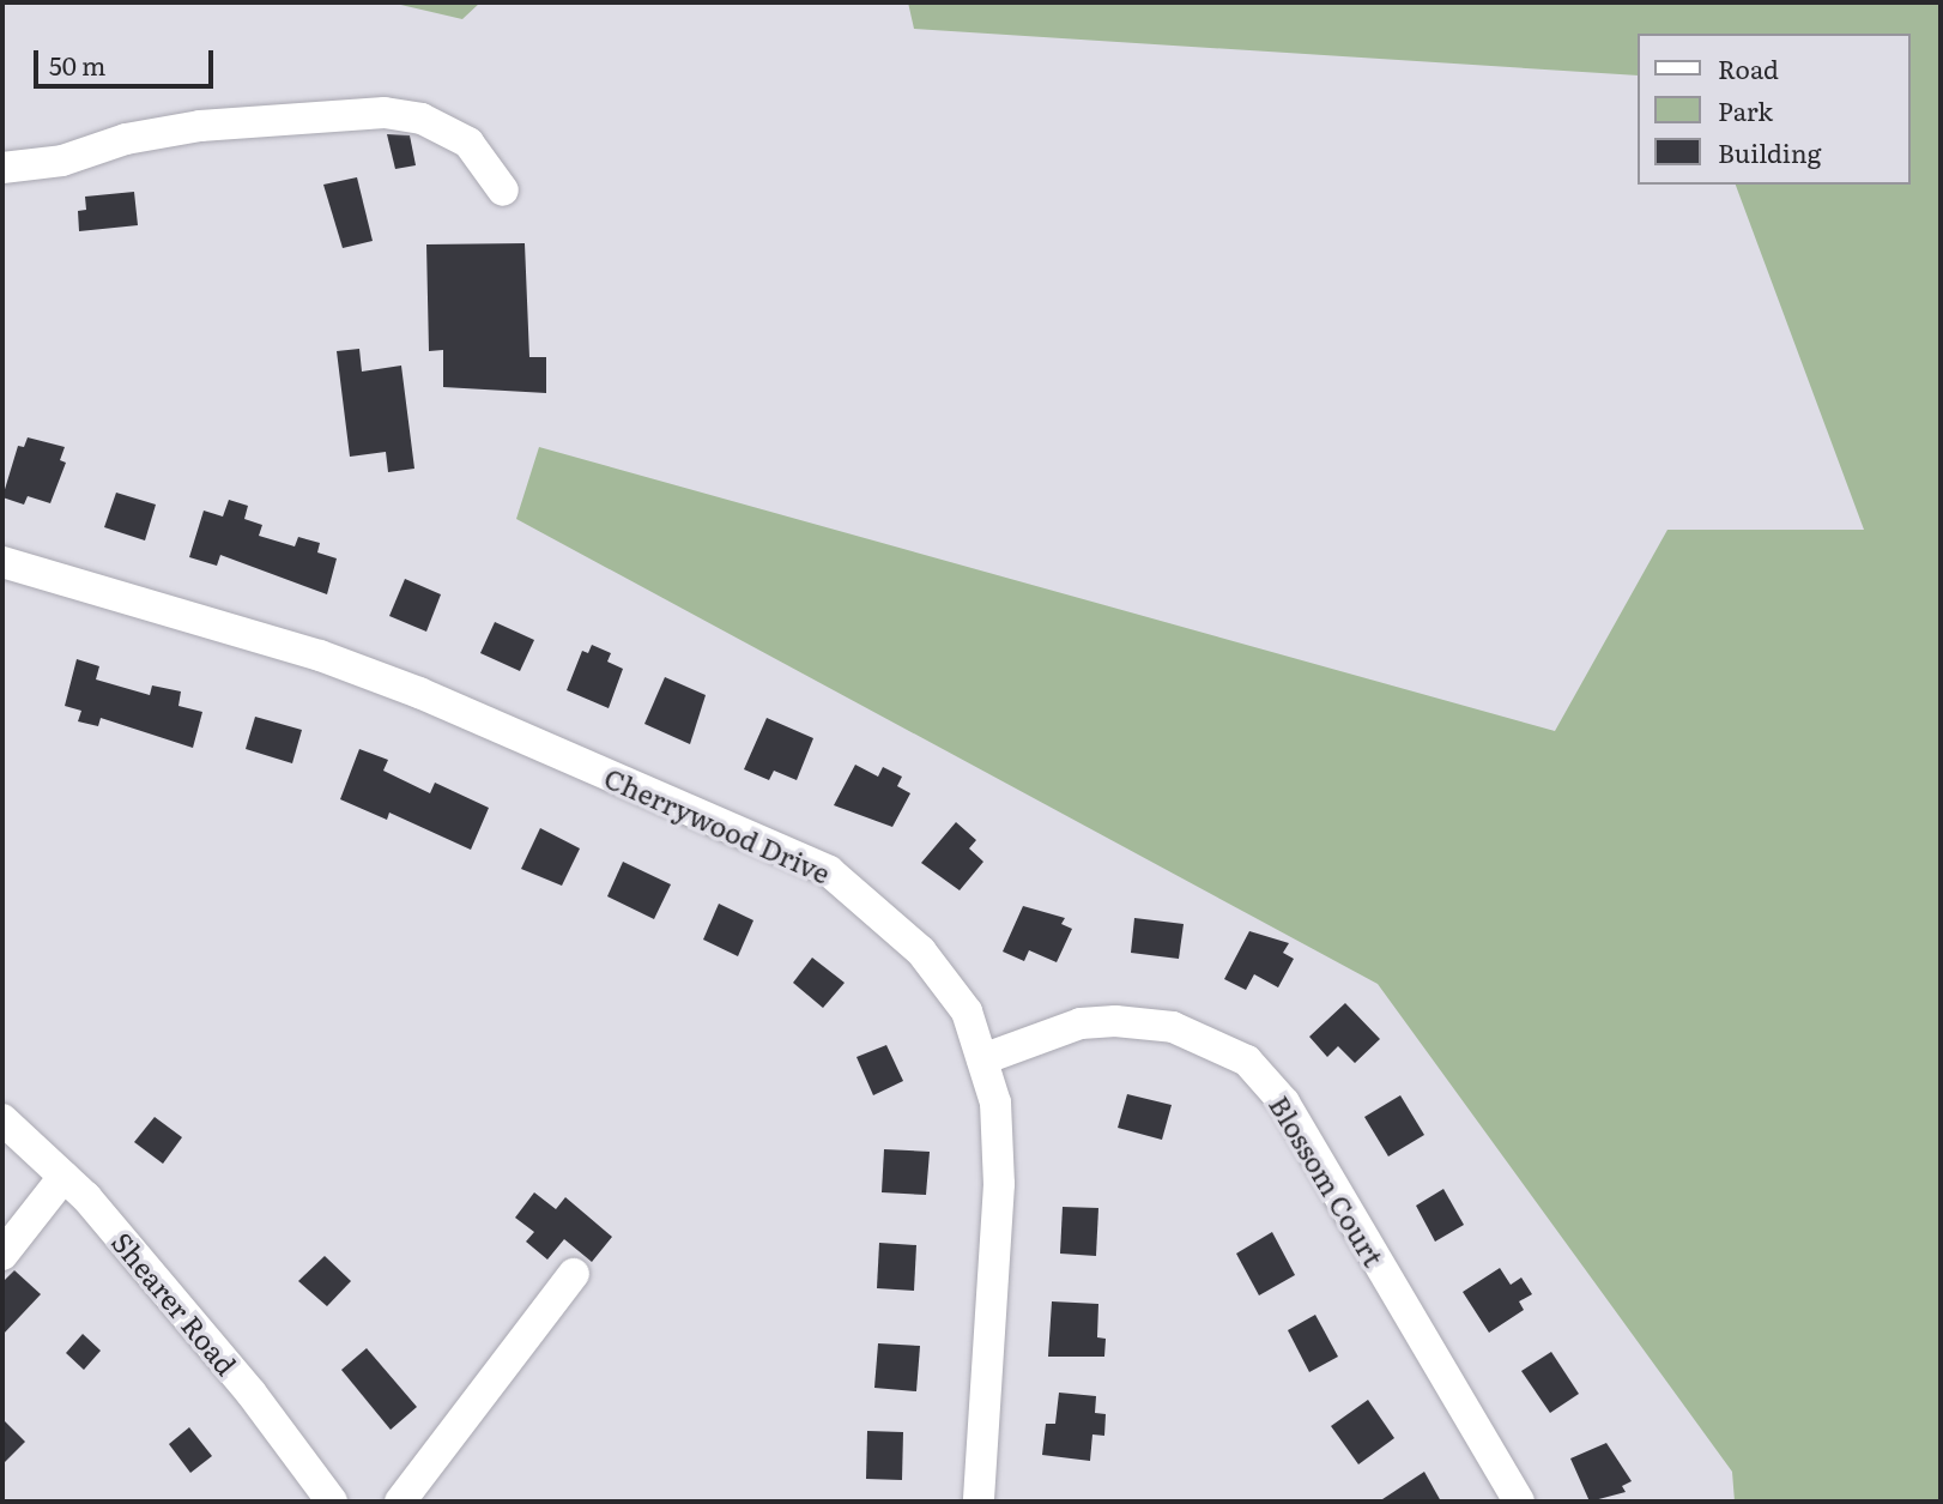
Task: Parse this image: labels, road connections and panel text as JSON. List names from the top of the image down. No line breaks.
{"streets":{"street":["Cherrywood Drive","Blossom Court","Shearer Road"]},"crossings":[["Cherrywood Drive","Blossom Court"]],"legend":["Road","Park","Building"],"scale_bar":"50 m"}
